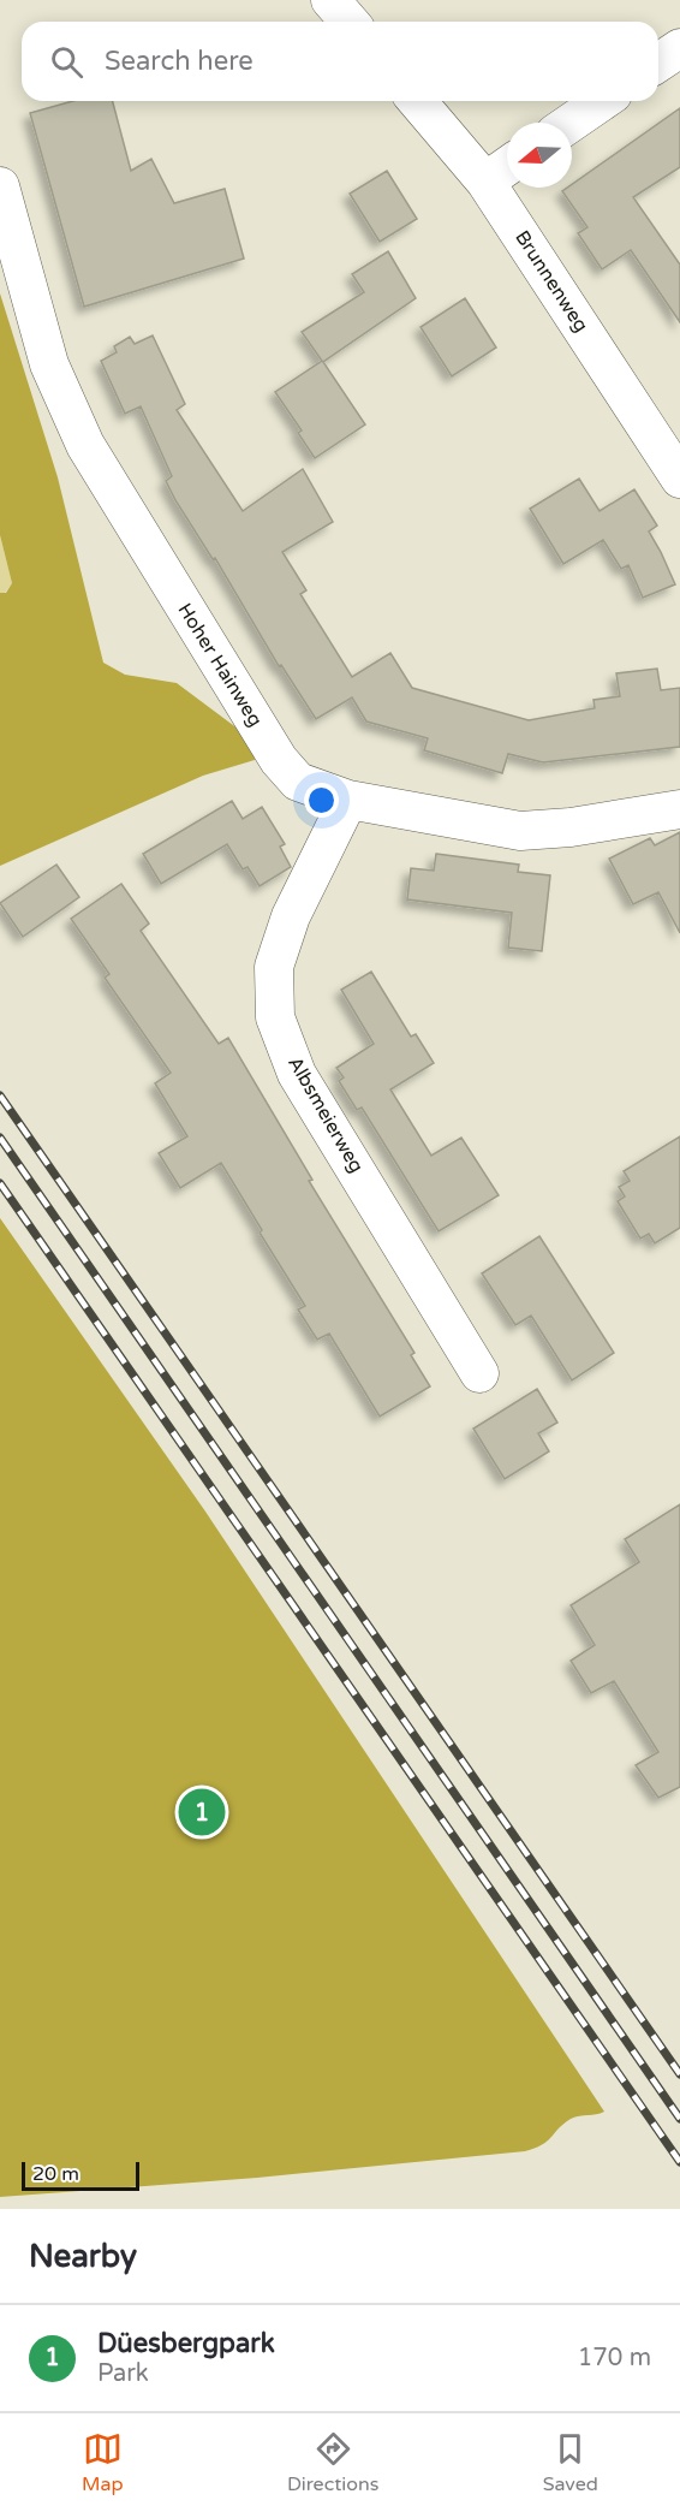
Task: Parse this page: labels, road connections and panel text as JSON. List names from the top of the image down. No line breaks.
{"streets":{"street":["Brunnenweg","Hoher Hainweg","Albsmeierweg"]},"crossings":[["Hoher Hainweg","Albsmeierweg"]],"scale_bar":"20 m","north":"left","page":{"search":"Search here","pins":"1","scale":"20 m","heading":"Nearby","list":[{"mark":"1","name":"Düesbergpark","note":"Park","value":"170 m"}],"nav":["Map","Directions","Saved"]}}
